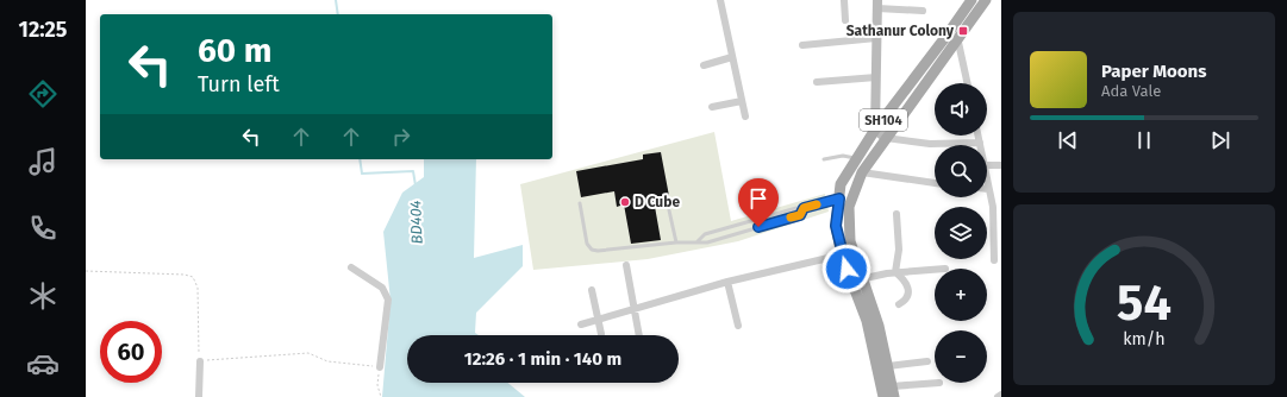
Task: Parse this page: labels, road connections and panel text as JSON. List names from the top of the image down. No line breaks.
{"streets":{"main road":["SH104"]},"water":["BD404"],"places":{"transit":["Sathanur Colony"],"other":["D Cube"]},"page":{"tabs":"12:25","turn":["60 m","Turn left"],"song":["Paper Moons","Ada Vale"],"map_buttons":["+","−"],"limit":"60","trip":"12:26 · 1 min · 140 m","gauge":["54","km/h"]}}
